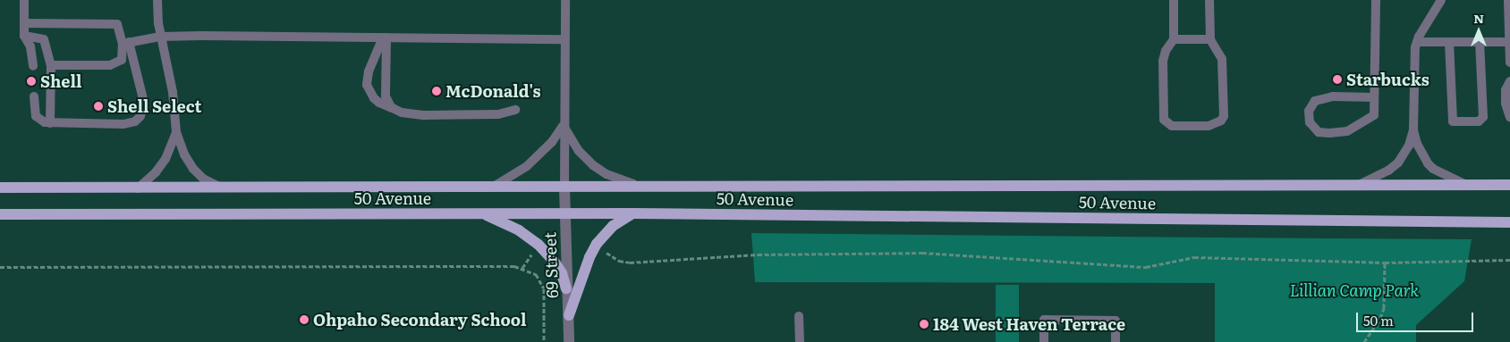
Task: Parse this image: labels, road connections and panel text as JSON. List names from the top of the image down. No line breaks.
{"streets":{"main road":["50 Avenue"],"street":["69 Street"]},"crossings":[["50 Avenue","69 Street"]],"parks":["Lillian Camp Park"],"places":["Starbucks","Shell","McDonald's","Shell Select","Ohpaho Secondary School","184 West Haven Terrace"],"scale_bar":"50 m","north":"top"}
